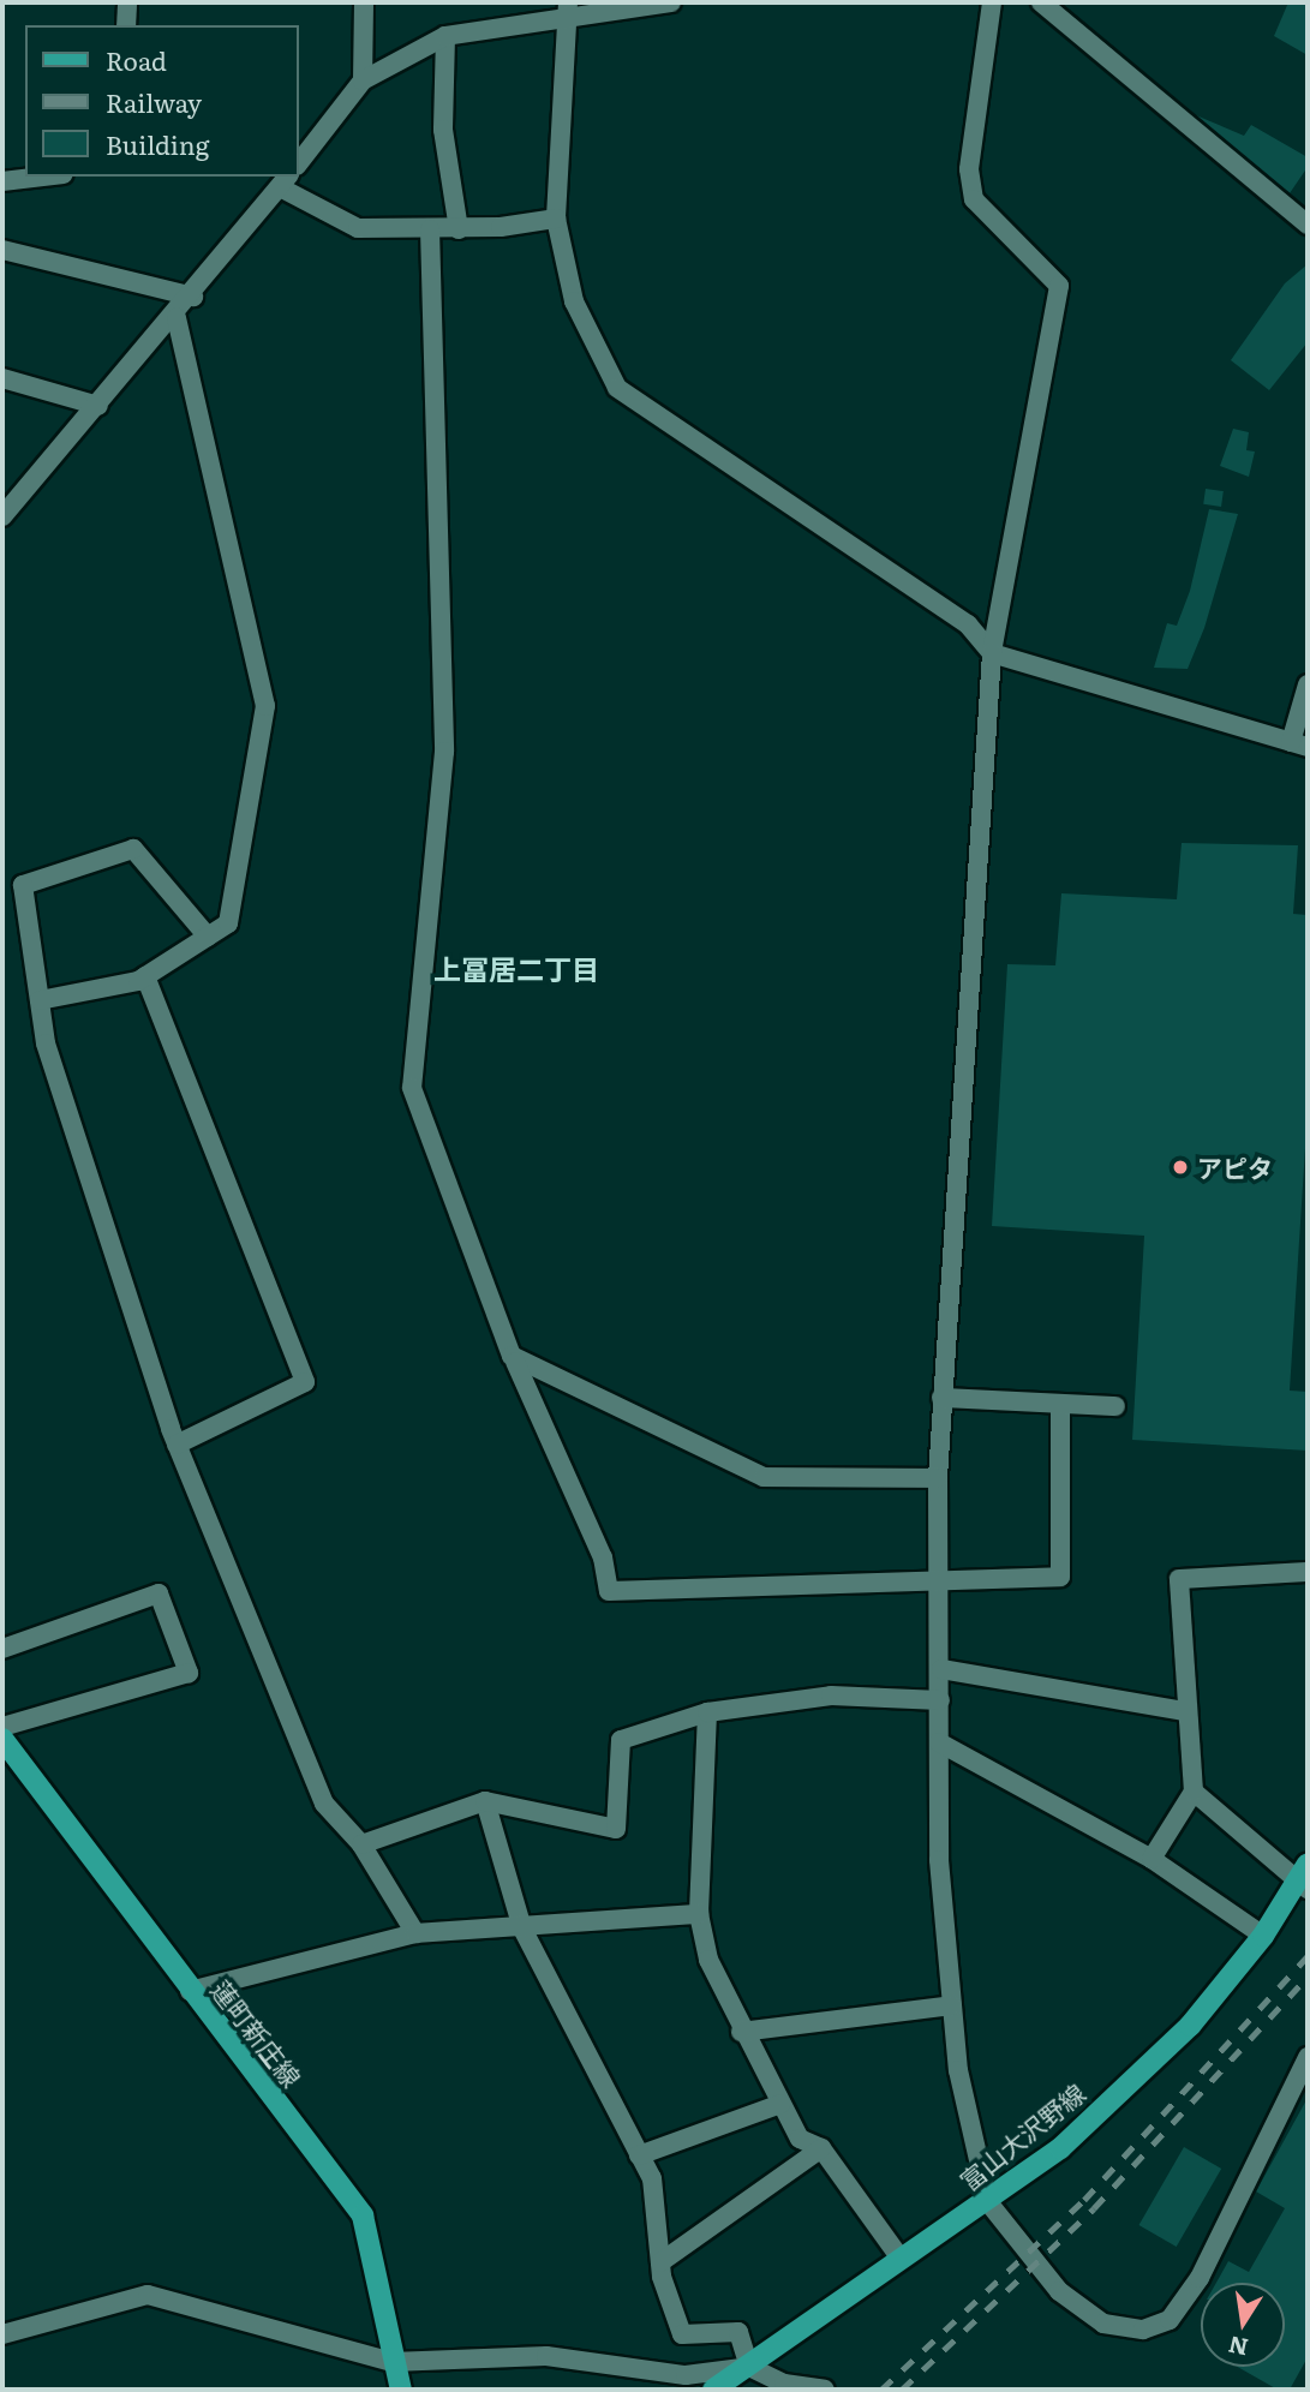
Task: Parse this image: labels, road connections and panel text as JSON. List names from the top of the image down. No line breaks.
{"streets":{"main road":["蓮町新庄線","富山大沢野線"]},"districts":["上冨居二丁目"],"places":["アピタ"],"legend":["Road","Railway","Building"],"north":"bottom"}
